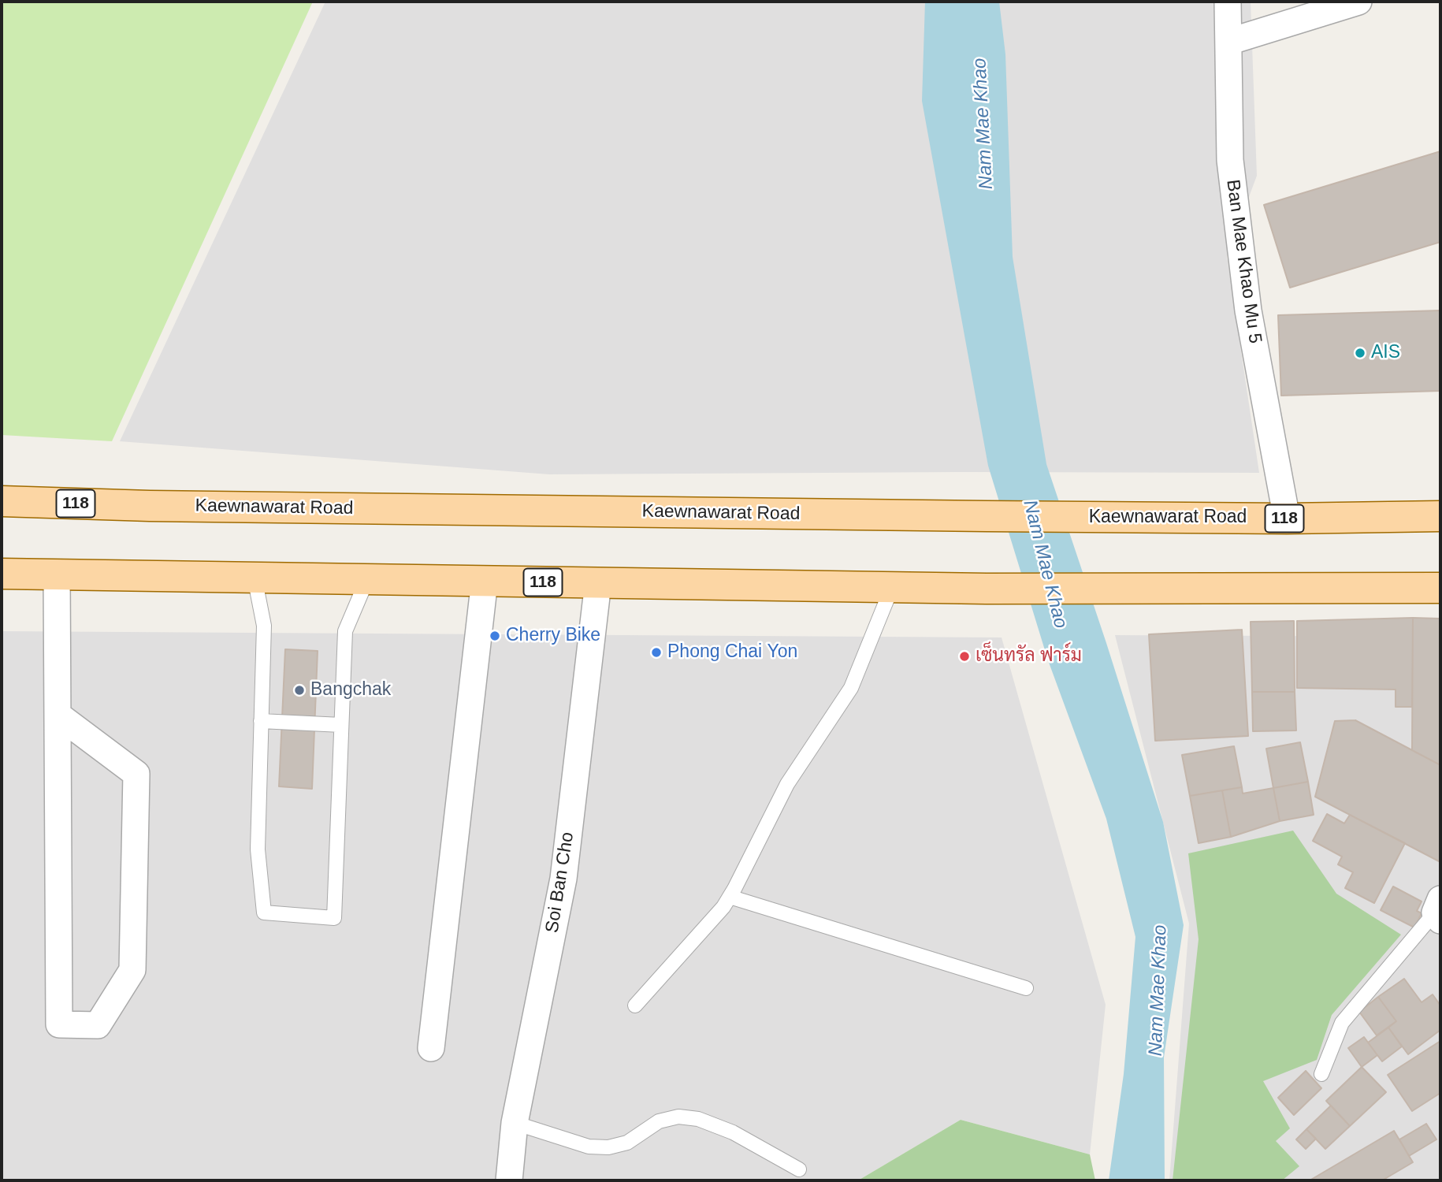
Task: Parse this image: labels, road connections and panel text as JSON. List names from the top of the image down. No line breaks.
{"streets":{"main road":["118","Kaewnawarat Road"],"street":["Ban Mae Khao Mu 5","Soi Ban Cho"]},"crossings":[["Ban Mae Khao Mu 5","Kaewnawarat Road"],["118","Soi Ban Cho"]],"water":["Nam Mae Khao"],"places":["AIS","Cherry Bike","Phong Chai Yon","เซ็นทรัล ฟาร์ม","Bangchak"]}
